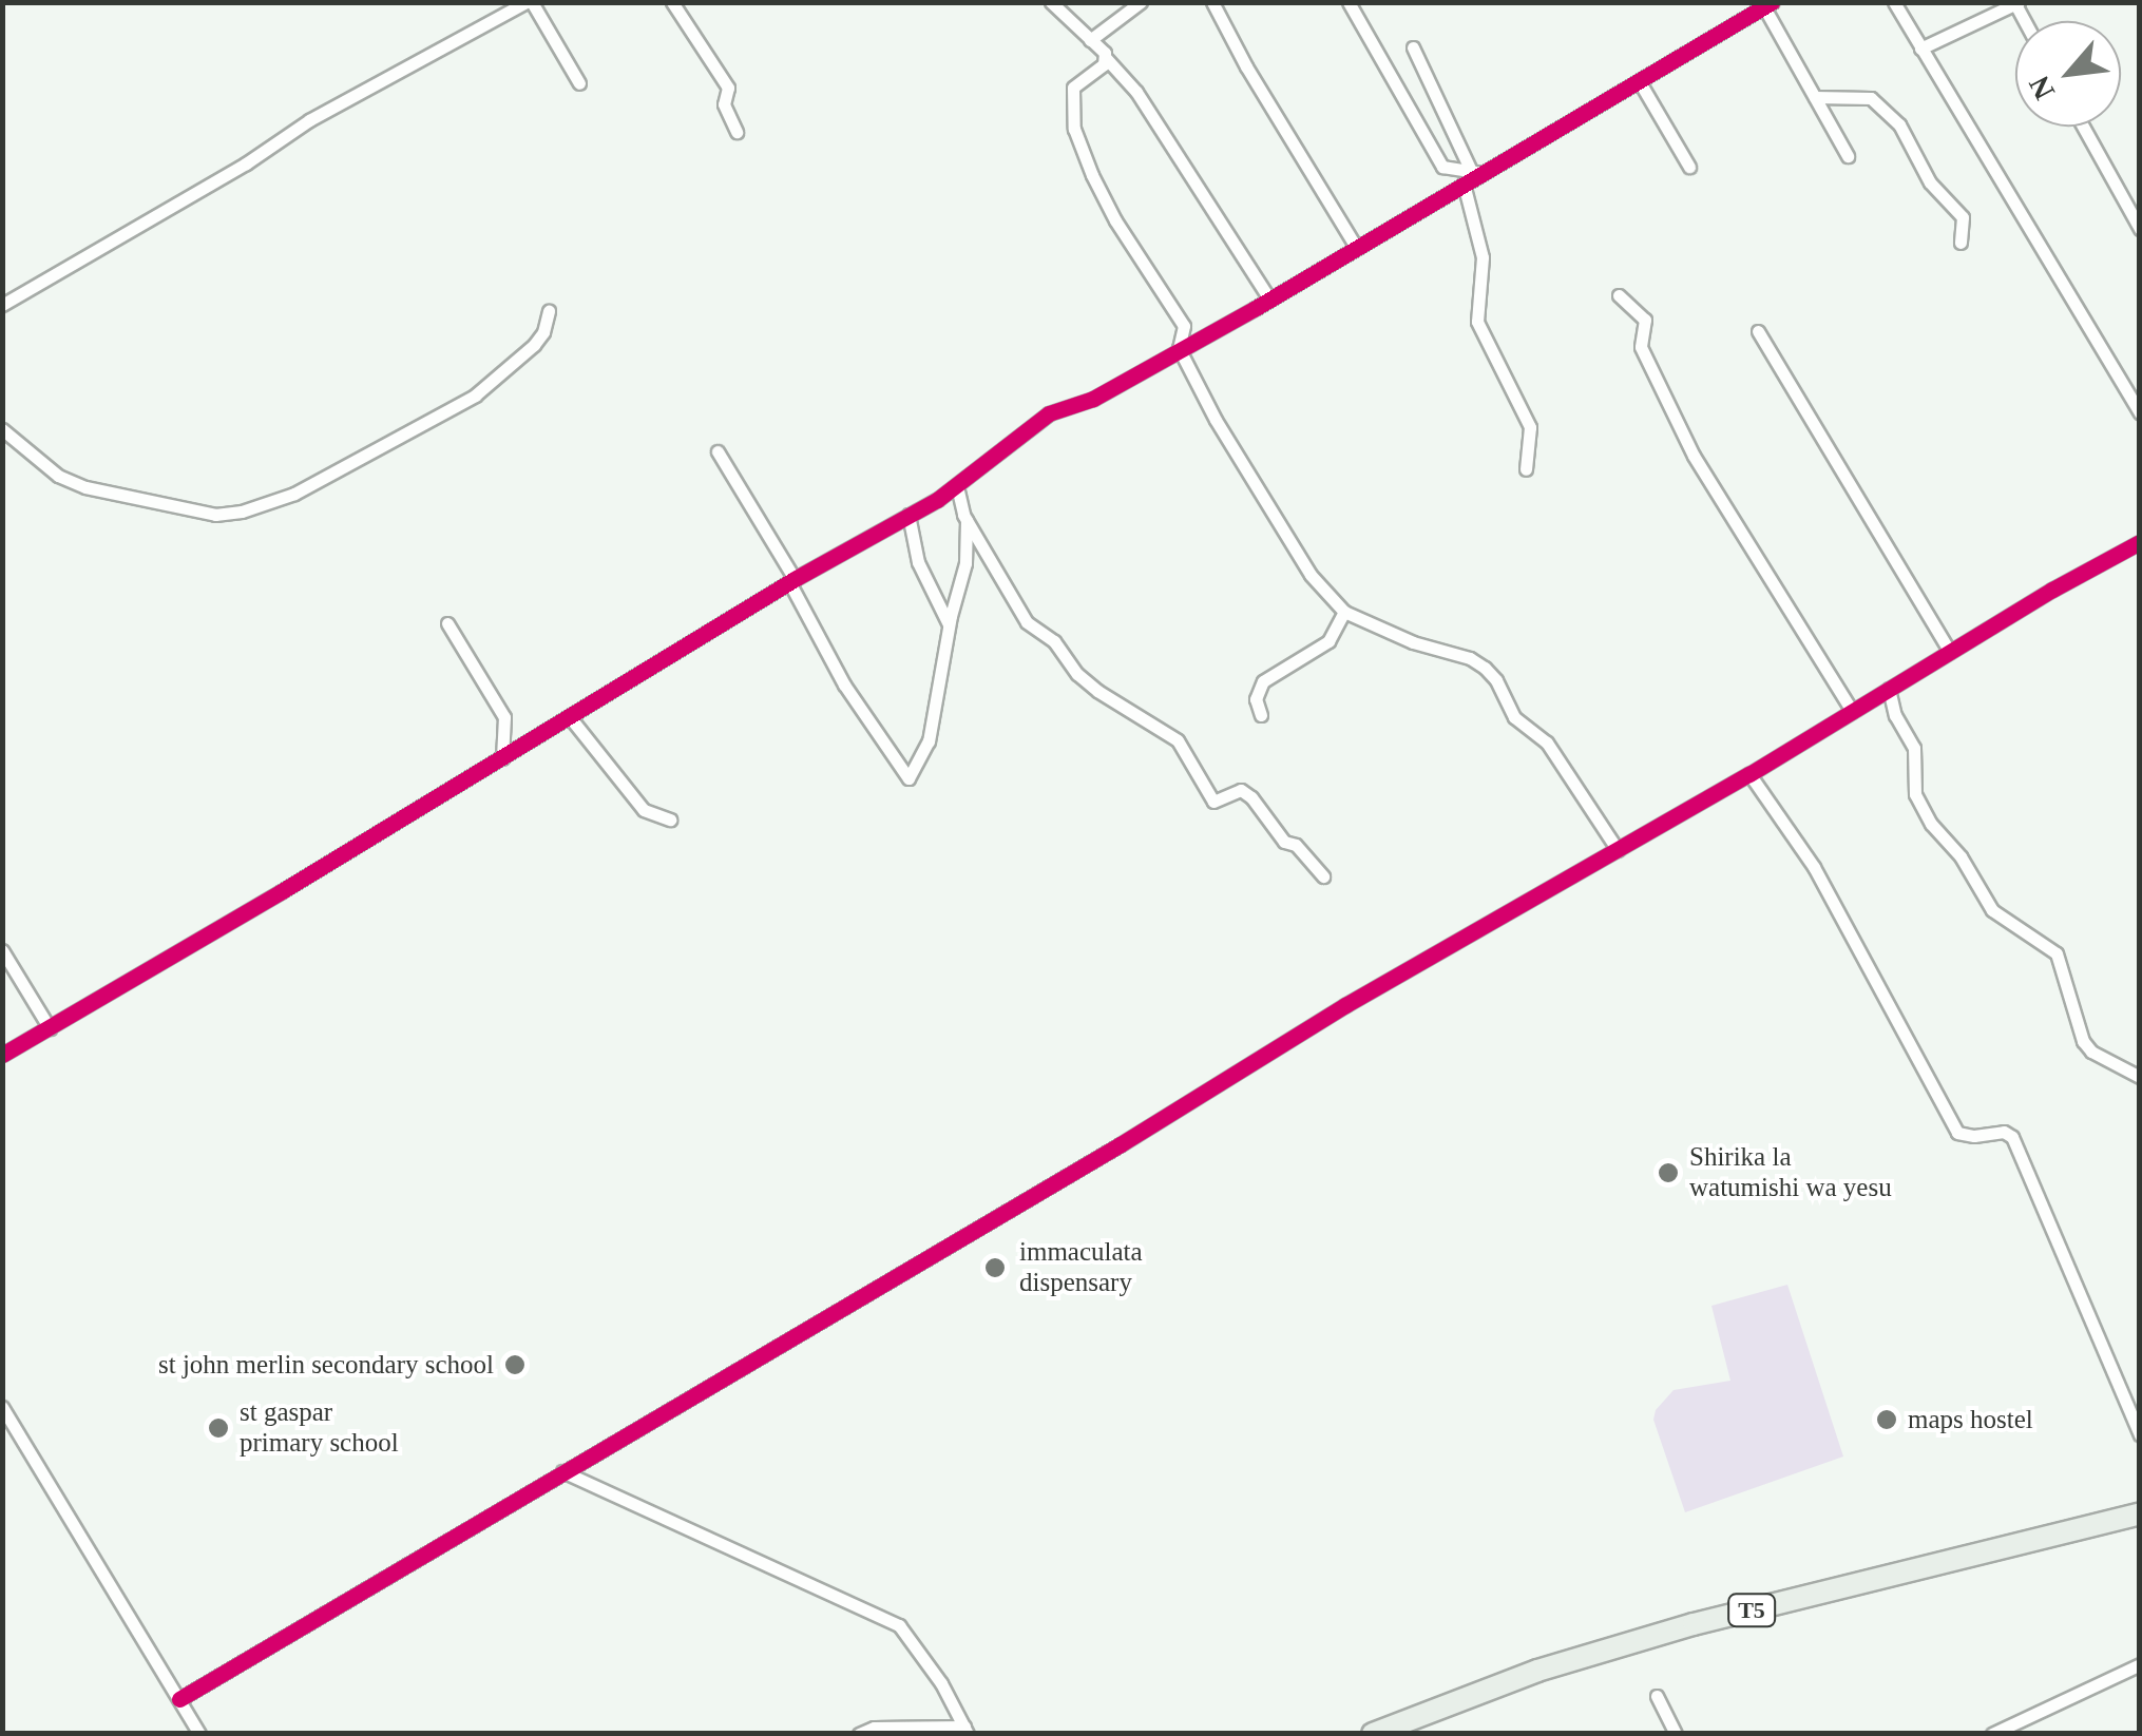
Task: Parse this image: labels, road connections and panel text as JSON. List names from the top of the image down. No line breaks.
{"streets":{"highway":["T5"]},"places":["Shirika la watumishi wa yesu","immaculata dispensary","st john merlin secondary school","maps hostel","st gaspar primary school"],"north":"bottom left"}
